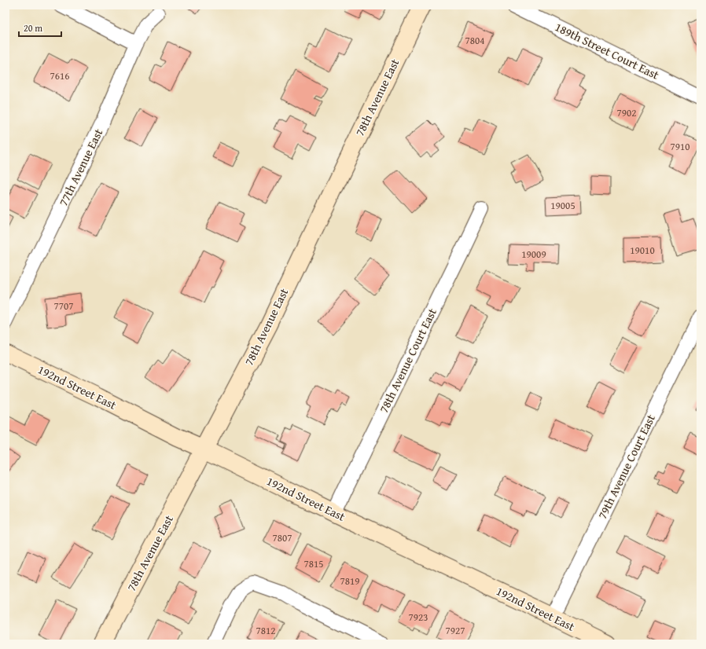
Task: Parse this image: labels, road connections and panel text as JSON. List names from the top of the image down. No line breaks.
{"streets":{"street":["189th Street Court East","78th Avenue East","77th Avenue East","78th Avenue Court East","192nd Street East","79th Avenue Court East"]},"crossings":[["78th Avenue East","192nd Street East"],["78th Avenue Court East","192nd Street East"],["192nd Street East","79th Avenue Court East"]],"house_numbers":["7804","7616","7902","7910","19005","19010","19009","7707","7807","7815","7819","7923","7812","7927"],"scale_bar":"20 m"}
